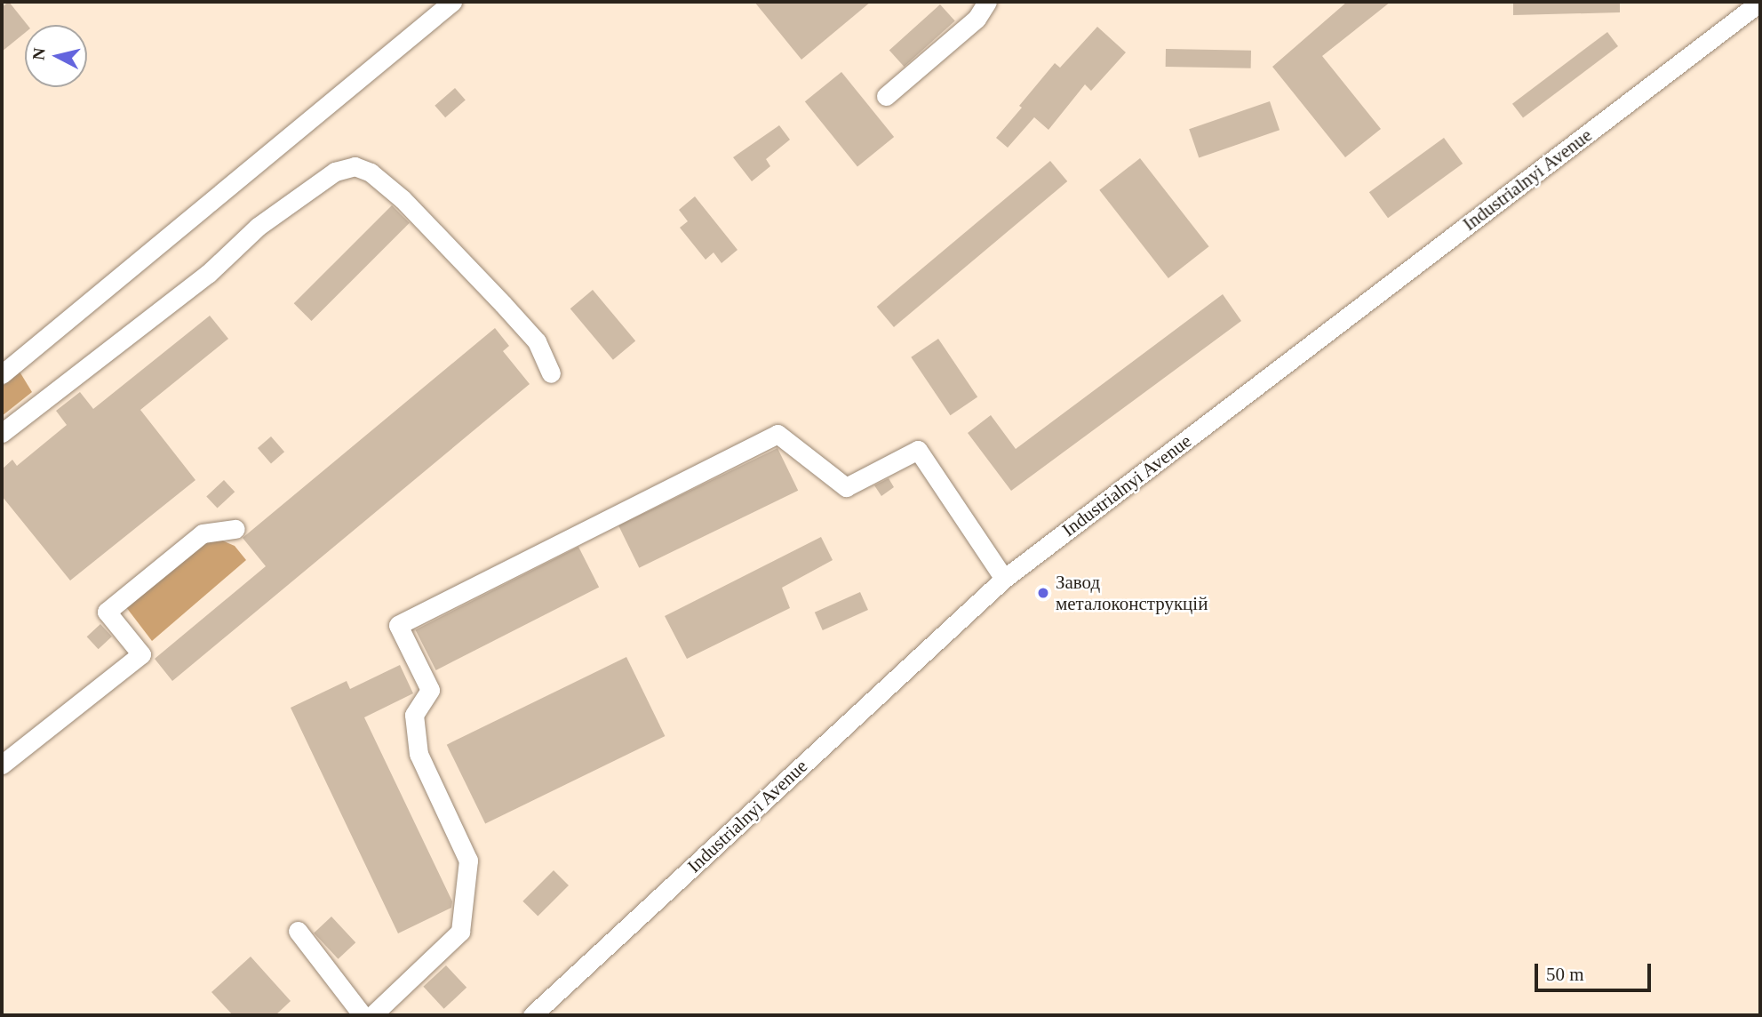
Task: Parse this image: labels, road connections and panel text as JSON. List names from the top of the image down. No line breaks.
{"streets":{"street":["Industrialnyi Avenue"]},"places":["Завод металоконструкцій"],"scale_bar":"50 m","north":"left"}
